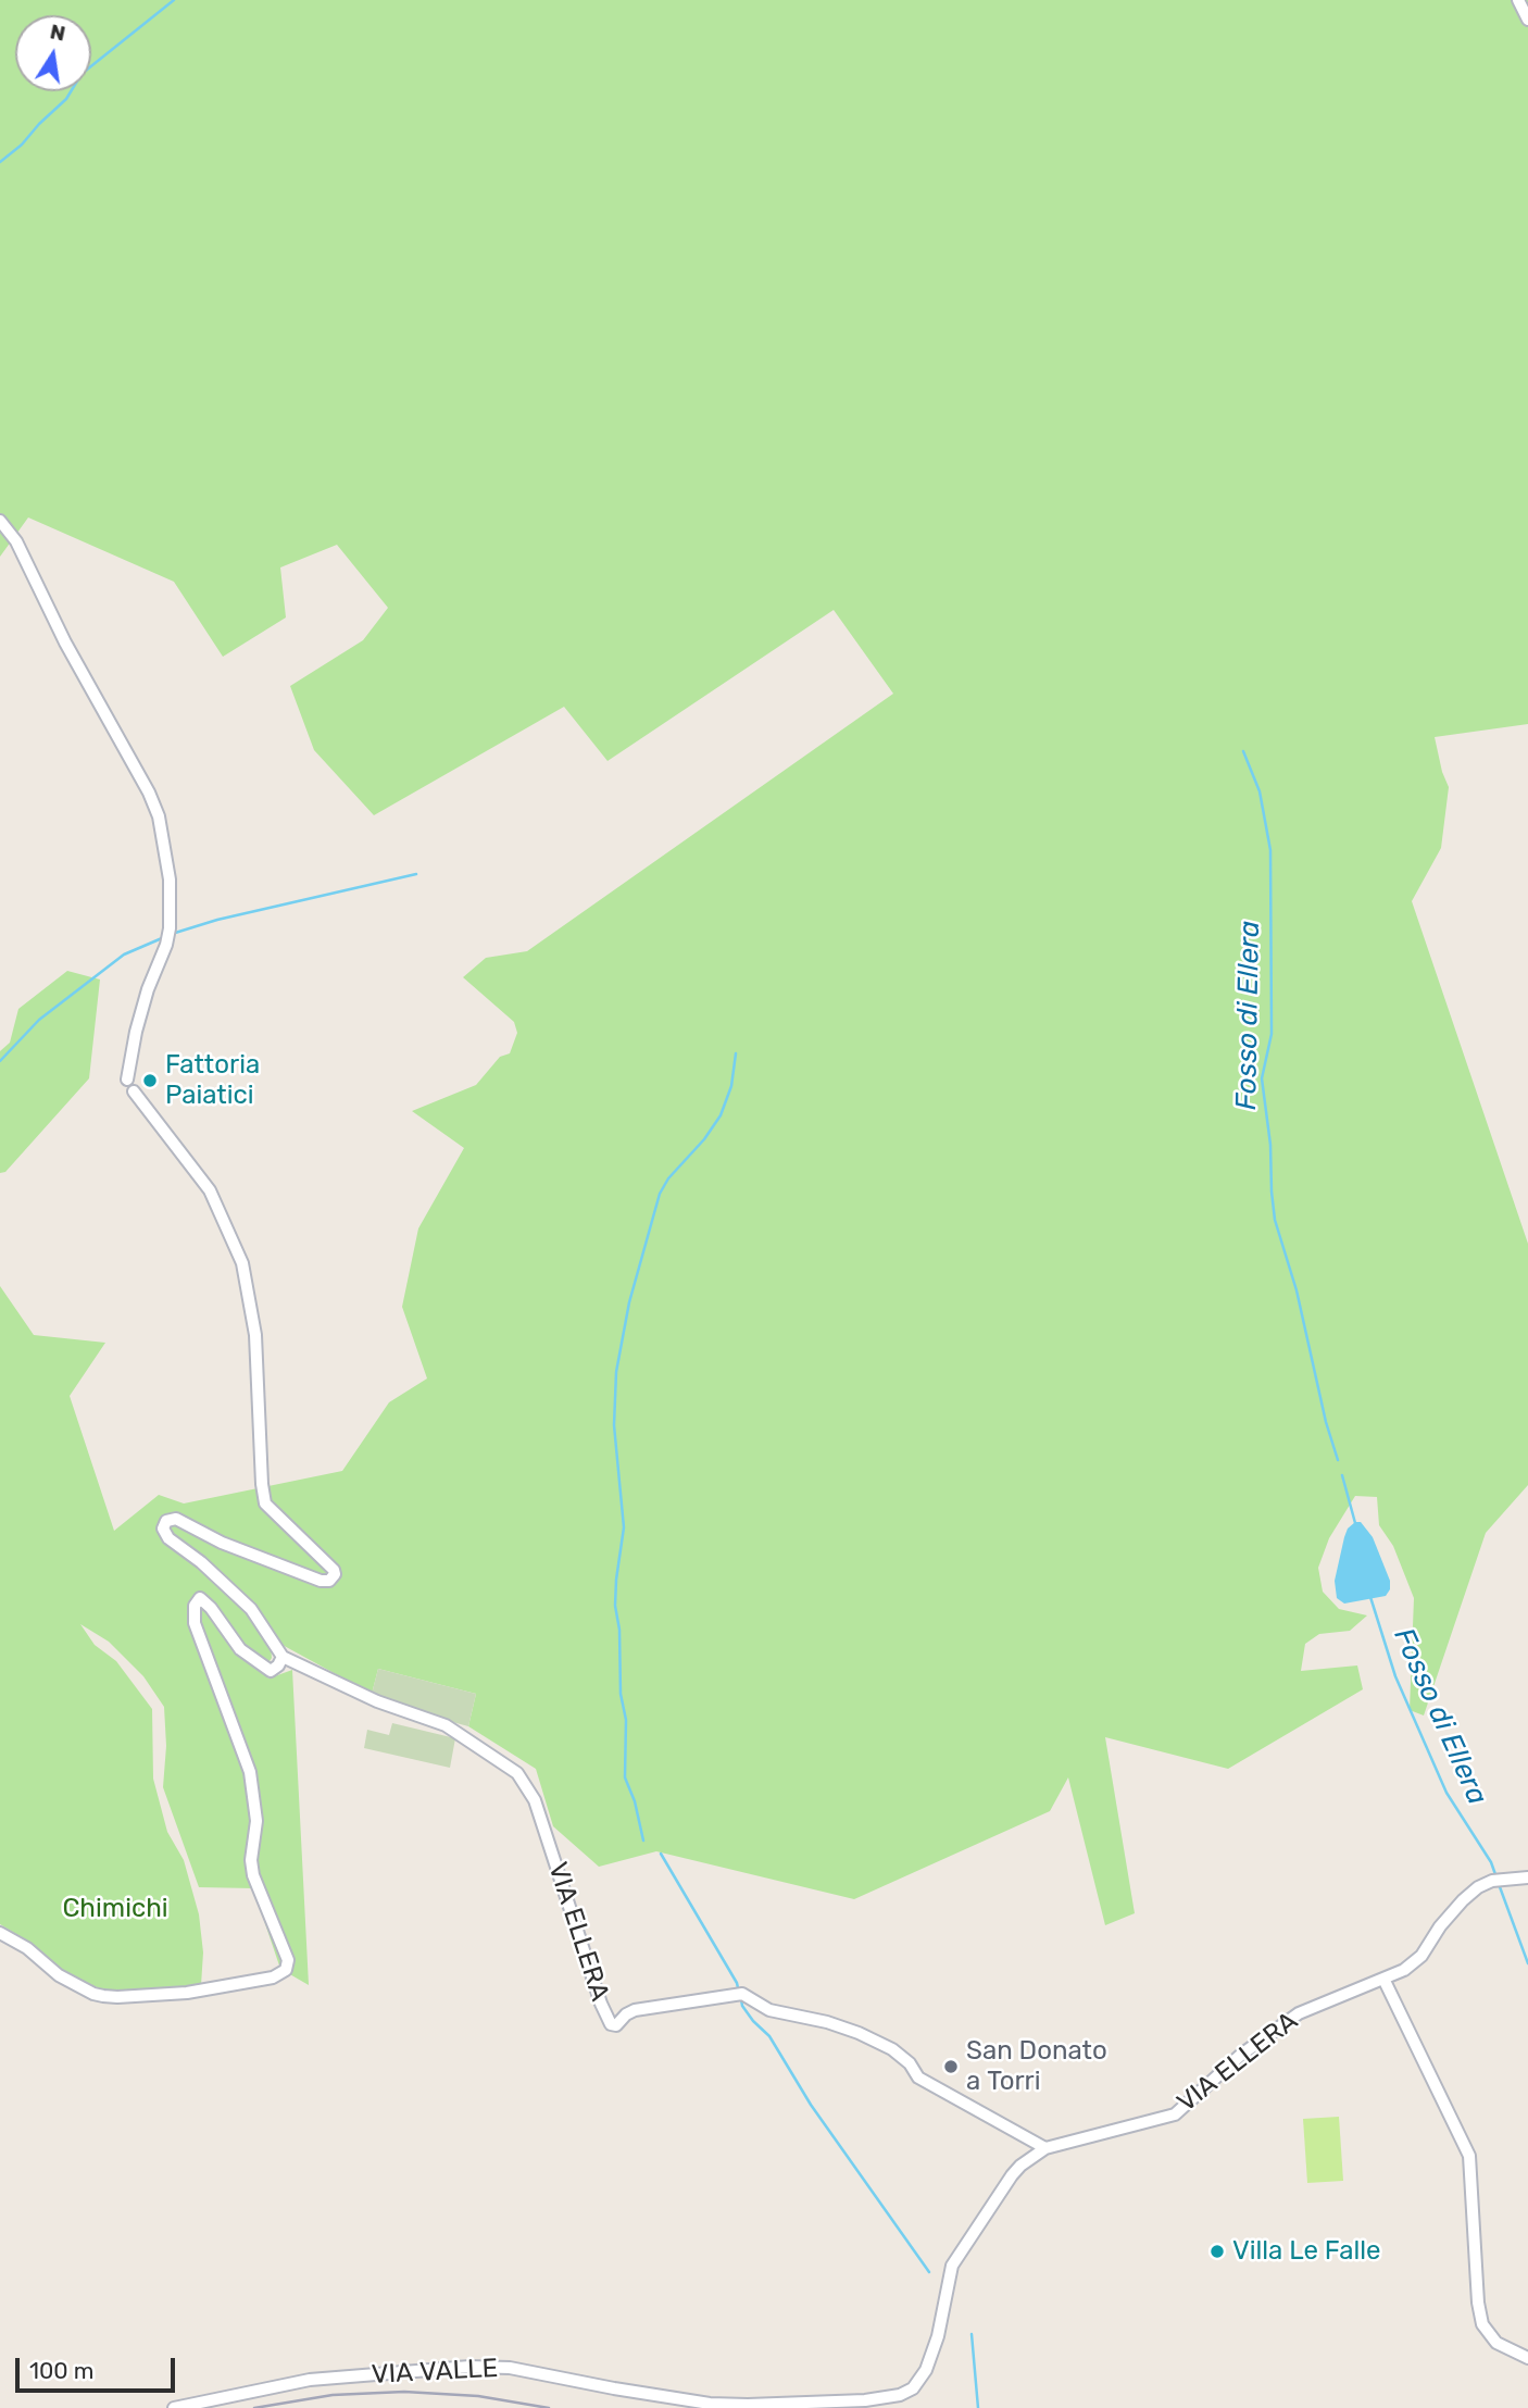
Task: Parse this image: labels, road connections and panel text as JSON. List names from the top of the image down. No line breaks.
{"streets":{"street":["VIA ELLERA","VIA VALLE"]},"crossings":[["VIA ELLERA","VIA VALLE"]],"water":["Fosso di Ellera"],"parks":["Chimichi"],"places":["Fattoria Paiatici","San Donato a Torri","Villa Le Falle"],"scale_bar":"100 m","north":"top"}
